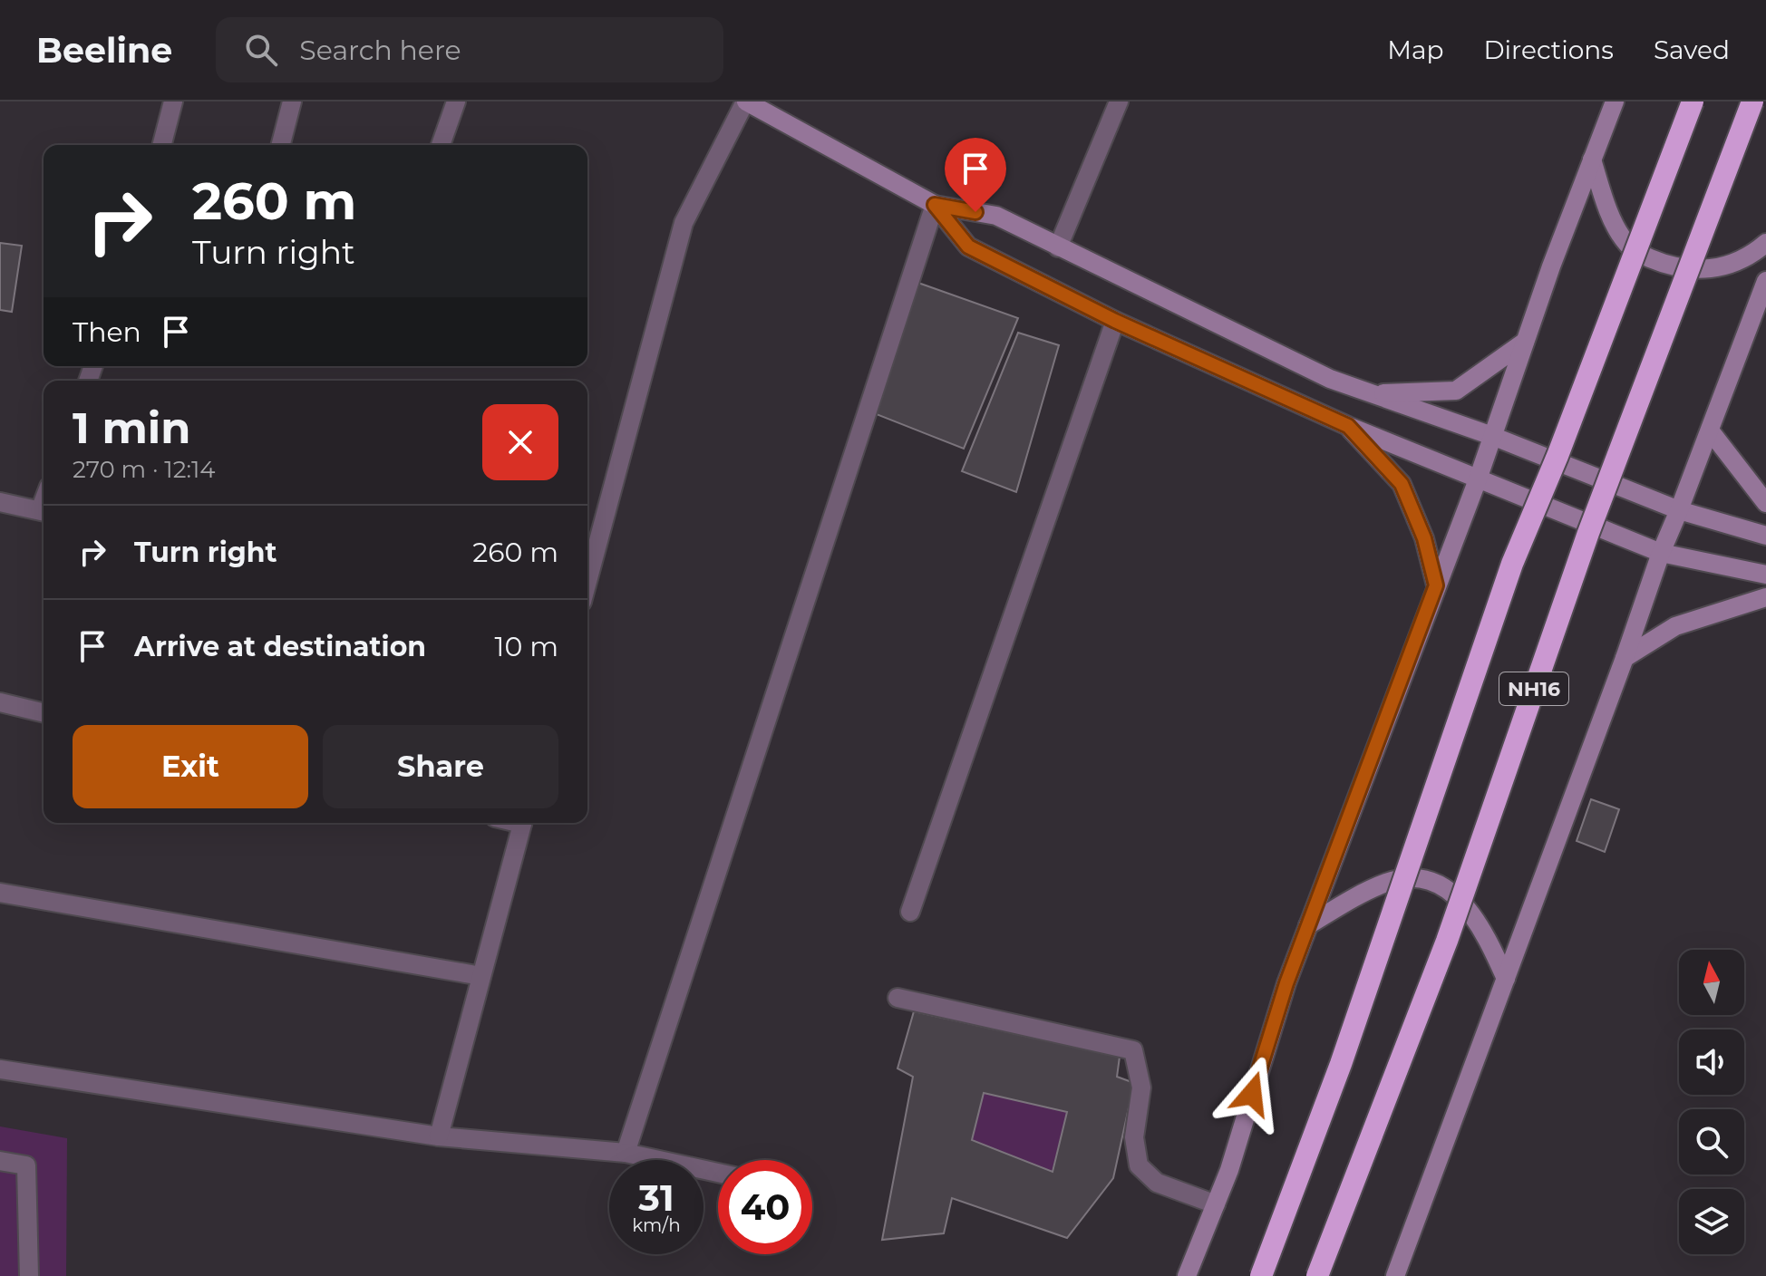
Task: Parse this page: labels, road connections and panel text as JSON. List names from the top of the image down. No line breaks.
{"streets":{"highway":["NH16"]},"north":"top","page":{"header":"Beeline","search":"Search here","nav":["Map","Directions","Saved"],"turn":["260 m","Turn right"],"then":"Then","heading":["1 min","270 m · 12:14"],"list":[{"name":"Turn right","value":"260 m"},{"name":"Arrive at destination","value":"10 m"}],"buttons":["Exit","Share"],"speed":"31 km/h","limit":"40"}}
